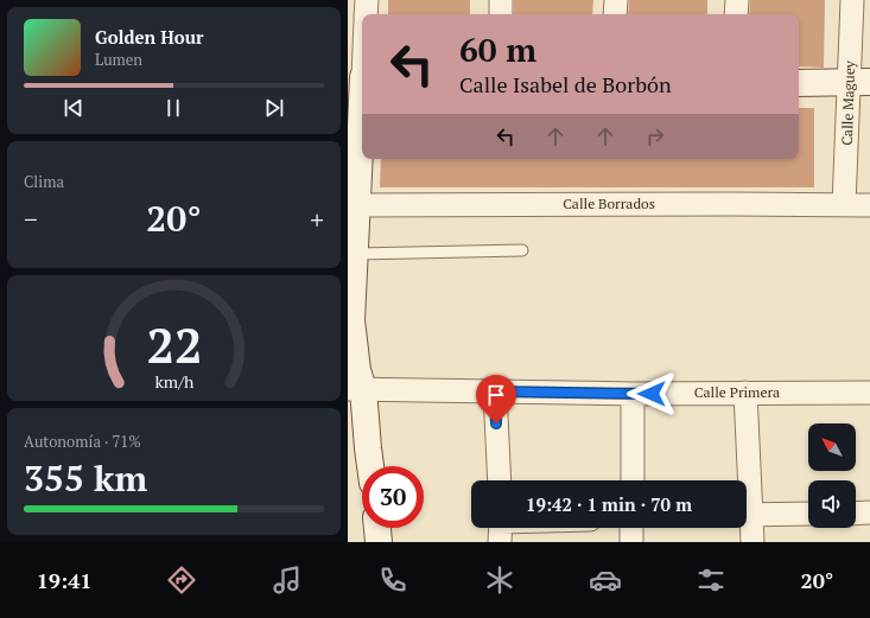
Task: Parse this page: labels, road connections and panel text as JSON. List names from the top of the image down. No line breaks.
{"streets":{"street":["Calle Maguey","Calle Borrados","Calle Primera"]},"crossings":[["Calle Maguey","Calle Borrados"]],"north":"top left","page":{"turn":["60 m","Calle Isabel de Borbón"],"song":["Golden Hour","Lumen"],"tile":["Clima",["Autonomía · 71%","355 km"]],"heat":["−","20°","+"],"limit":"30","trip":"19:42 · 1 min · 70 m","tabs":["19:41","20°"],"gauge":["22","km/h"]}}
